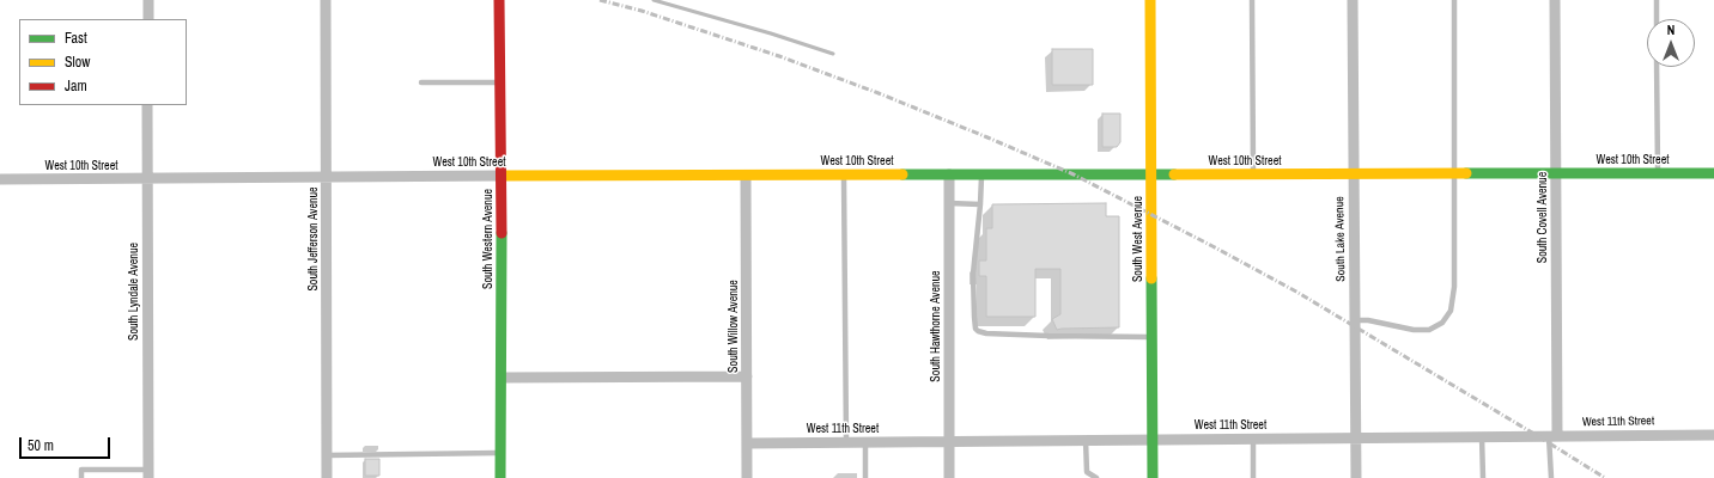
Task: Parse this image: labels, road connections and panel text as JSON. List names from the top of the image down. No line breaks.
{"streets":{"street":["West 10th Street","South Covell Avenue","South Jefferson Avenue","South Western Avenue","South West Avenue","South Lake Avenue","South Lyndale Avenue","South Willow Avenue","South Hawthorne Avenue","West 11th Street"]},"crossings":[["West 10th Street","South Covell Avenue"],["West 10th Street","South Jefferson Avenue"],["West 10th Street","South Western Avenue"],["West 10th Street","South West Avenue"],["West 10th Street","South Lake Avenue"],["West 10th Street","South Lyndale Avenue"],["West 10th Street","South Willow Avenue"],["West 10th Street","South Hawthorne Avenue"],["South Covell Avenue","West 11th Street"],["South West Avenue","West 11th Street"],["South Lake Avenue","West 11th Street"],["South Willow Avenue","West 11th Street"],["South Hawthorne Avenue","West 11th Street"]],"legend":["Fast","Slow","Jam"],"scale_bar":"50 m","north":"top"}
